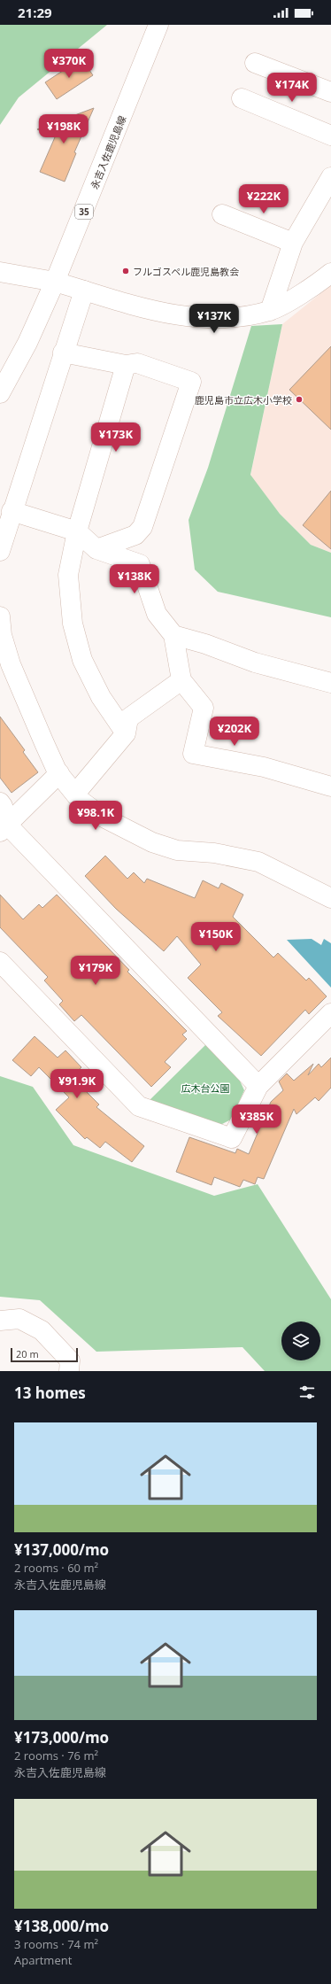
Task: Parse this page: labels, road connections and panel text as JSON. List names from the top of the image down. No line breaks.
{"streets":{"street":["永吉入佐鹿児島線","35"]},"parks":["広木台公園"],"places":["フルゴスペル鹿児島教会","鹿児島市立広木小学校"],"scale_bar":"20 m","page":{"status":"21:29","price":["¥370K","¥174K","¥198K","¥222K","¥137K","¥173K","¥138K","¥202K","¥98.1K","¥150K","¥179K","¥91.9K","¥385K"],"scale":"20 m","heading":"13 homes","list":[{"name":"¥137,000/mo","note":"2 rooms · 60 m² · 永吉入佐鹿児島線"},{"name":"¥173,000/mo","note":"2 rooms · 76 m² · 永吉入佐鹿児島線"},{"name":"¥138,000/mo","note":"3 rooms · 74 m² · Apartment"}]}}
